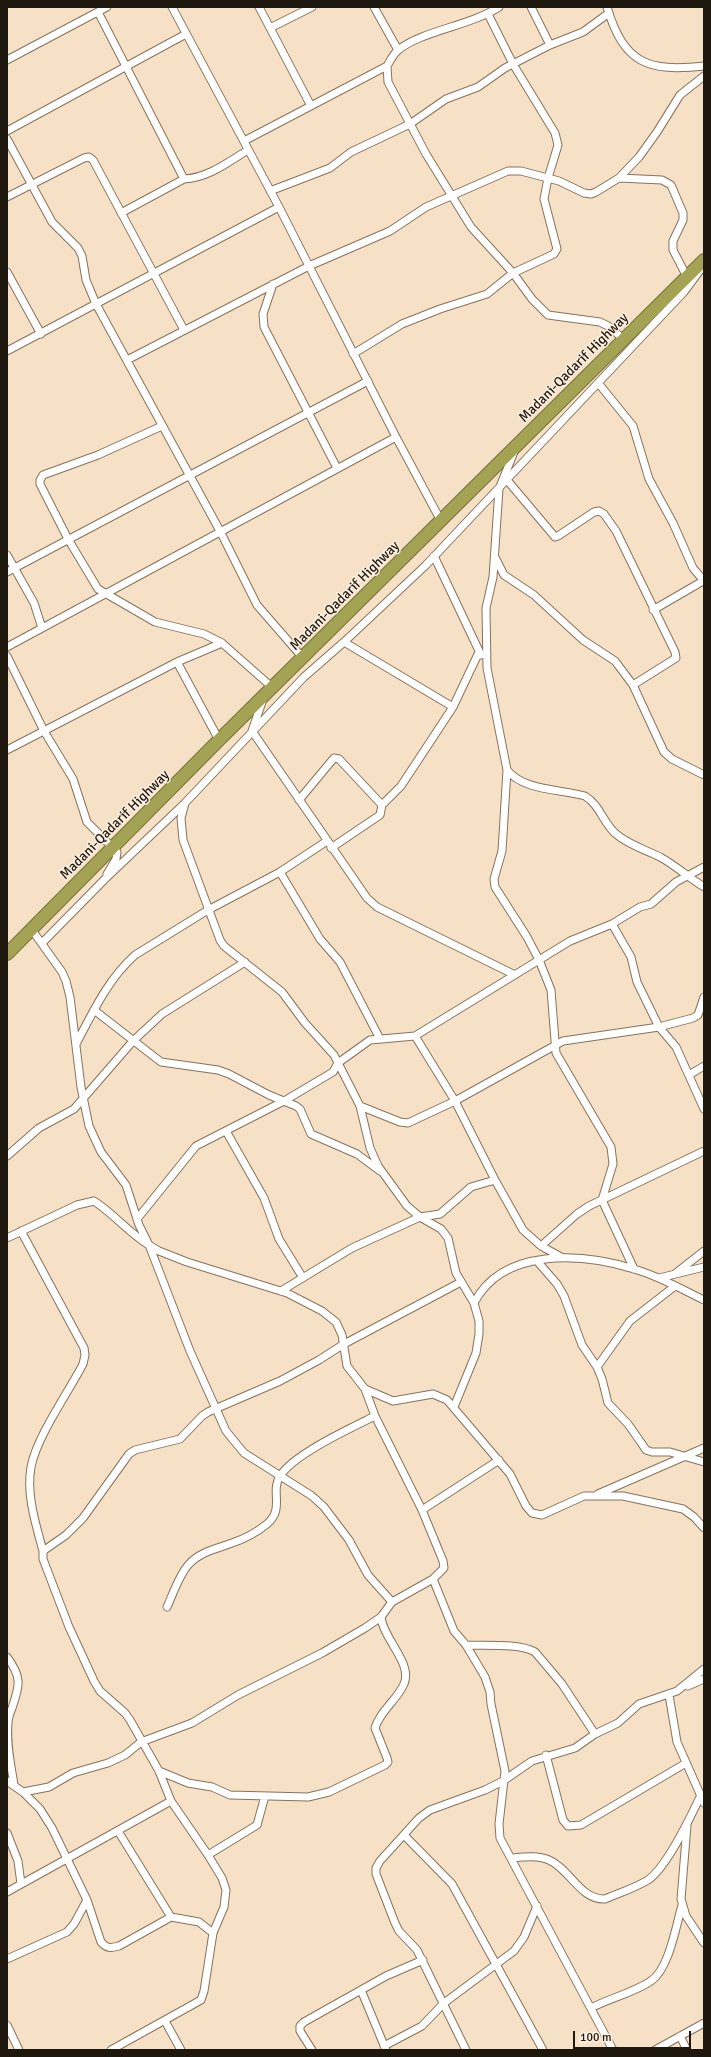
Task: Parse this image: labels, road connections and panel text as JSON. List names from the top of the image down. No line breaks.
{"streets":{"highway":["Madani-Qadarif Highway"]},"scale_bar":"100 m"}
